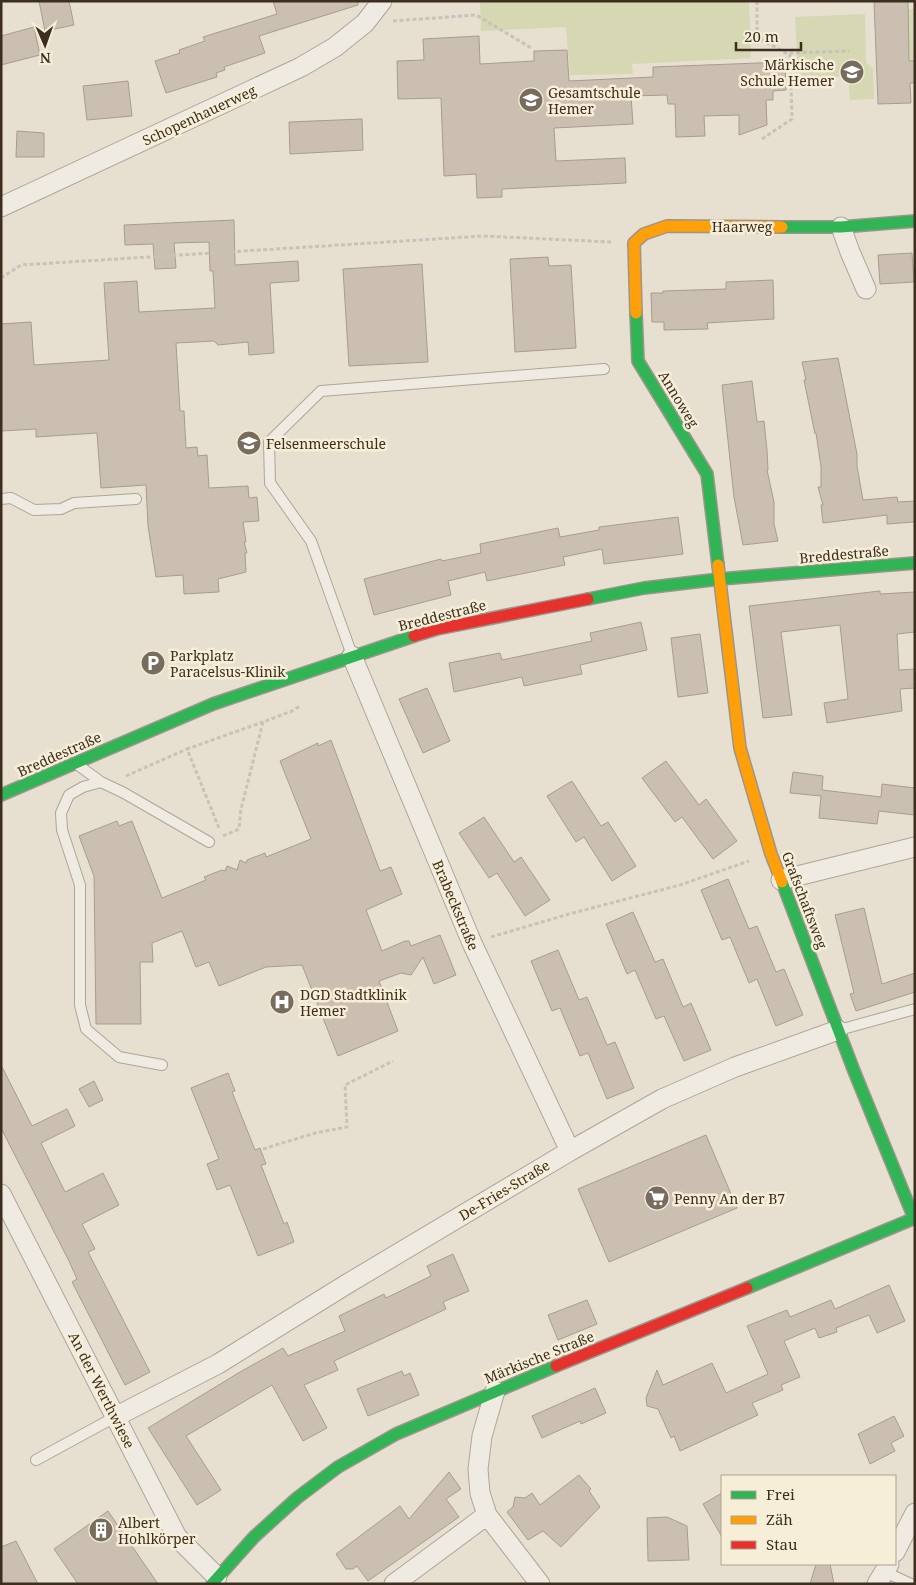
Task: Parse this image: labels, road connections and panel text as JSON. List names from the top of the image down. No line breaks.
{"streets":{"street":["Schopenhauerweg","Haarweg","Annoweg","Breddestraße","Grafschaftsweg","Brabeckstraße","De-Fries-Straße","Märkische Straße","An der Werthwiese"]},"crossings":[["Haarweg","Annoweg"],["Annoweg","Breddestraße"],["Annoweg","Grafschaftsweg"],["Breddestraße","Grafschaftsweg"],["Breddestraße","Brabeckstraße"],["Grafschaftsweg","De-Fries-Straße"],["Grafschaftsweg","Märkische Straße"],["Brabeckstraße","De-Fries-Straße"],["De-Fries-Straße","An der Werthwiese"],["Märkische Straße","An der Werthwiese"]],"places":{"school or university":["Märkische Schule Hemer","Gesamtschule Hemer","Felsenmeerschule"],"parking":["Parkplatz Paracelsus-Klinik"],"hospital":["DGD Stadtklinik Hemer"],"supermarket":["Penny An der B7"],"building":["Albert Hohlkörper"]},"legend":["Frei","Zäh","Stau"],"scale_bar":"20 m","north":"bottom"}
